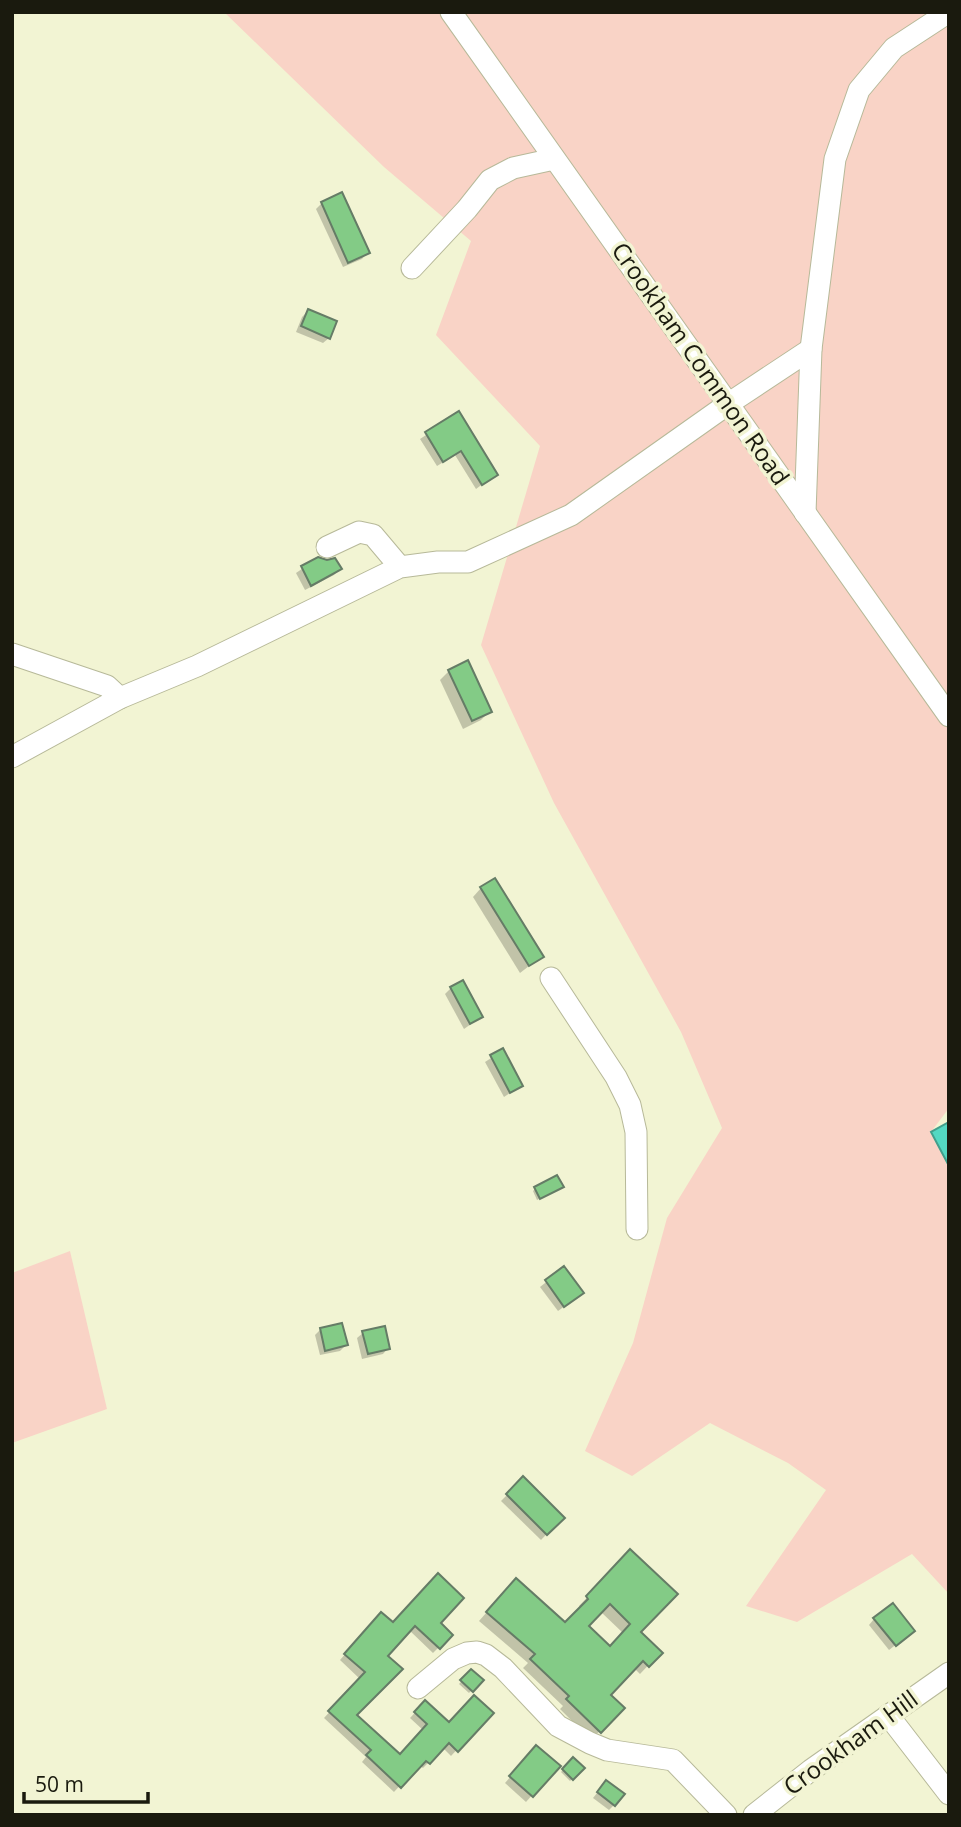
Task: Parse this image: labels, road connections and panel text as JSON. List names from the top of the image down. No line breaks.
{"streets":{"street":["Crookham Common Road","Crookham Hill"]},"scale_bar":"50 m"}
